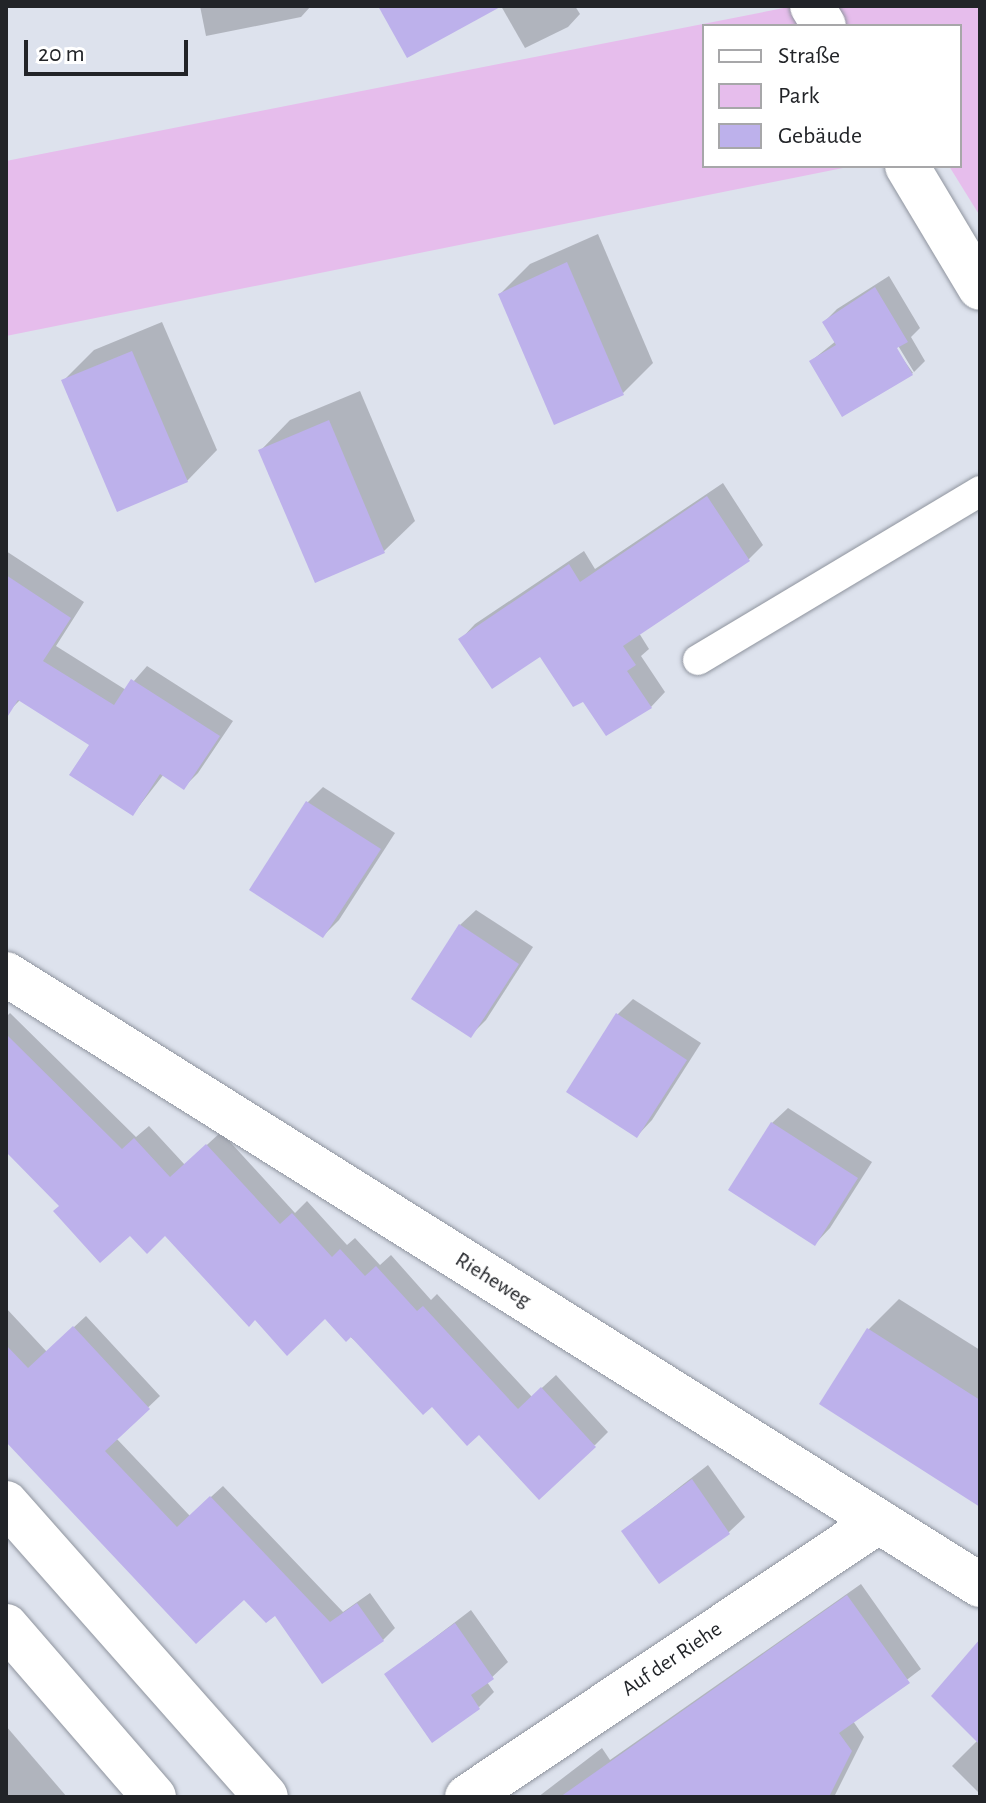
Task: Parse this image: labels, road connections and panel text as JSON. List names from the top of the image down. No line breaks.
{"streets":{"street":["Rieheweg","Auf der Riehe"]},"crossings":[["Rieheweg","Auf der Riehe"]],"legend":["Straße","Park","Gebäude"],"scale_bar":"20 m"}
